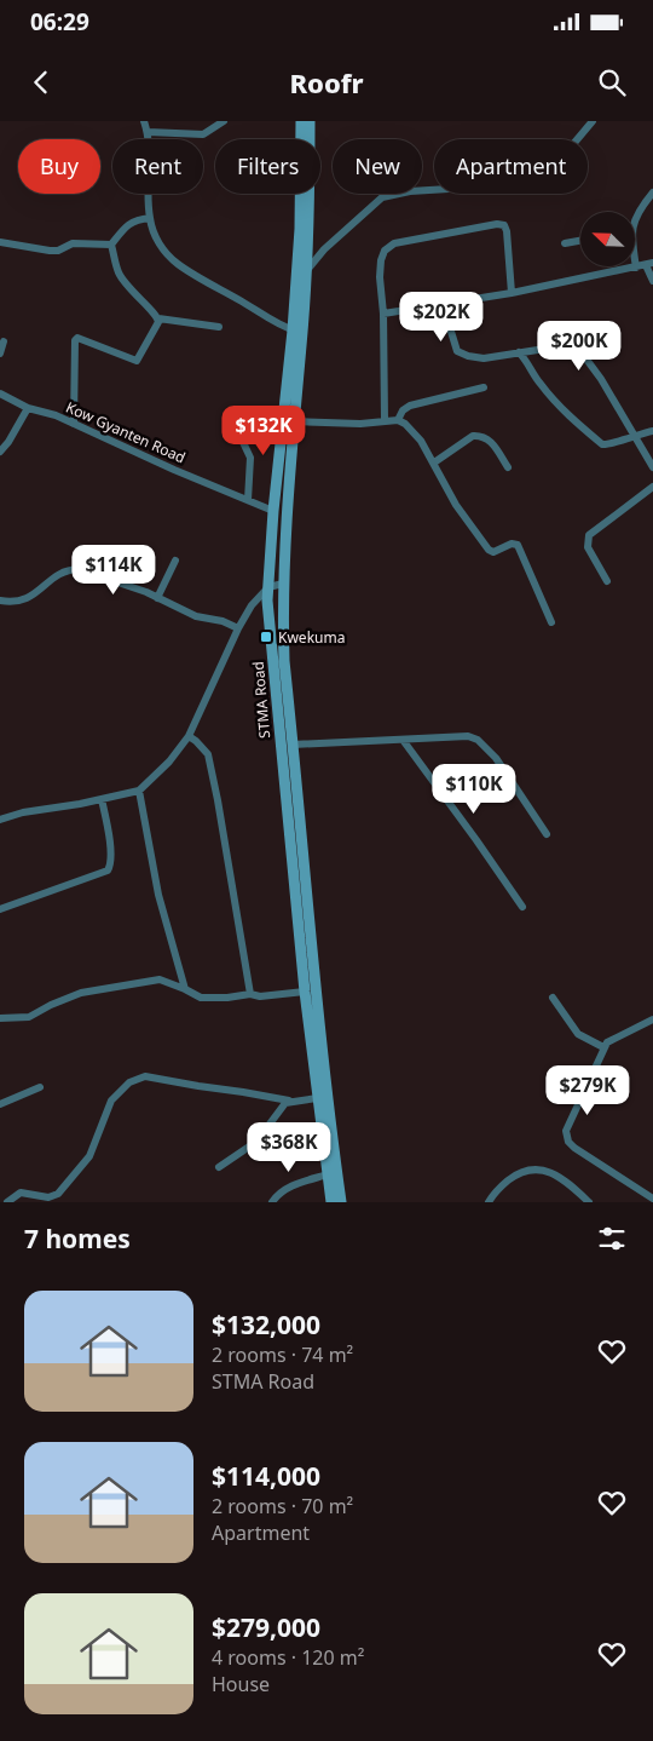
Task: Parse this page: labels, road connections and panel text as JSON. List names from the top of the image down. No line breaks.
{"streets":{"main road":["STMA Road"],"street":["Kow Gyanten Road"]},"crossings":[["Kow Gyanten Road","STMA Road"]],"places":{"transit":["Kwekuma"]},"north":"top left","page":{"status":"06:29","header":"Roofr","chip":["Buy","Rent","Filters","New","Apartment"],"price":["$202K","$200K","$132K","$114K","$110K","$279K","$368K"],"heading":"7 homes","list":[{"name":"$132,000","note":"2 rooms · 74 m² · STMA Road"},{"name":"$114,000","note":"2 rooms · 70 m² · Apartment"},{"name":"$279,000","note":"4 rooms · 120 m² · House"}]}}
